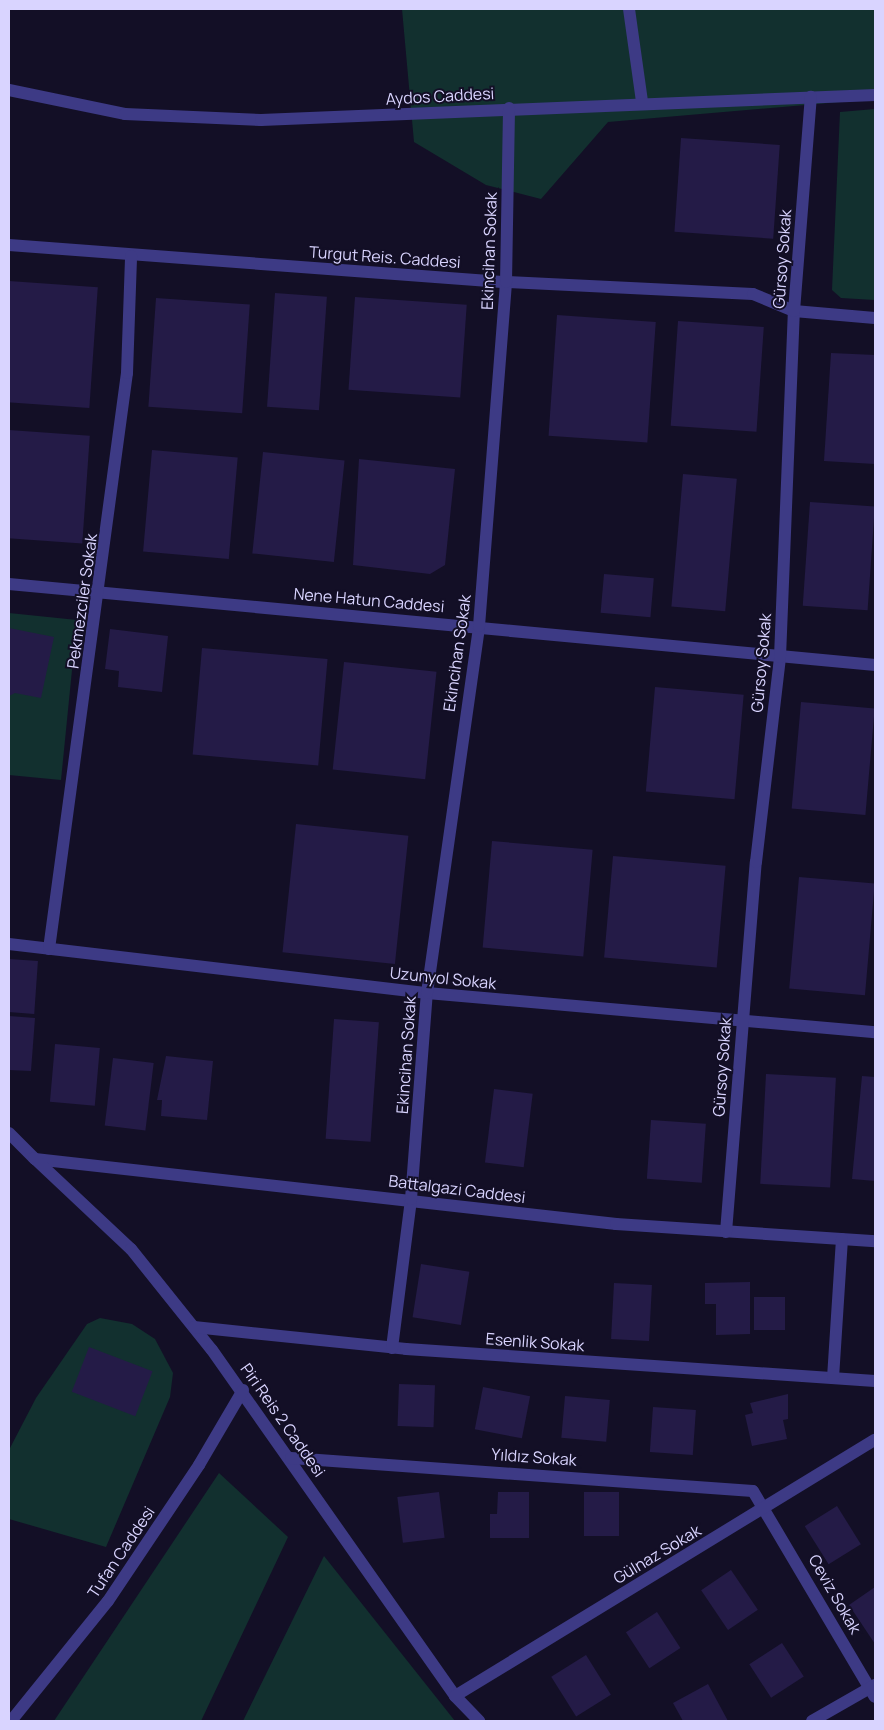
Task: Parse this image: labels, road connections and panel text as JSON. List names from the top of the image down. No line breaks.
{"streets":{"street":["Aydos Caddesi","Ekincihan Sokak","Turgut Reis. Caddesi","Gürsoy Sokak","Nene Hatun Caddesi","Pekmezciler Sokak","Uzunyol Sokak","Battalgazi Caddesi","Esenlik Sokak","Piri Reis 2 Caddesi","Yıldız Sokak","Tufan Caddesi","Gülnaz Sokak","Ceviz Sokak"]},"crossings":[["Aydos Caddesi","Ekincihan Sokak"],["Aydos Caddesi","Gürsoy Sokak"],["Ekincihan Sokak","Turgut Reis. Caddesi"],["Ekincihan Sokak","Nene Hatun Caddesi"],["Ekincihan Sokak","Uzunyol Sokak"],["Ekincihan Sokak","Battalgazi Caddesi"],["Ekincihan Sokak","Esenlik Sokak"],["Turgut Reis. Caddesi","Gürsoy Sokak"],["Turgut Reis. Caddesi","Pekmezciler Sokak"],["Gürsoy Sokak","Nene Hatun Caddesi"],["Gürsoy Sokak","Uzunyol Sokak"],["Gürsoy Sokak","Battalgazi Caddesi"],["Nene Hatun Caddesi","Pekmezciler Sokak"],["Pekmezciler Sokak","Uzunyol Sokak"],["Battalgazi Caddesi","Piri Reis 2 Caddesi"],["Esenlik Sokak","Piri Reis 2 Caddesi"],["Piri Reis 2 Caddesi","Yıldız Sokak"],["Piri Reis 2 Caddesi","Tufan Caddesi"],["Piri Reis 2 Caddesi","Gülnaz Sokak"],["Yıldız Sokak","Gülnaz Sokak"],["Yıldız Sokak","Ceviz Sokak"],["Gülnaz Sokak","Ceviz Sokak"]]}
